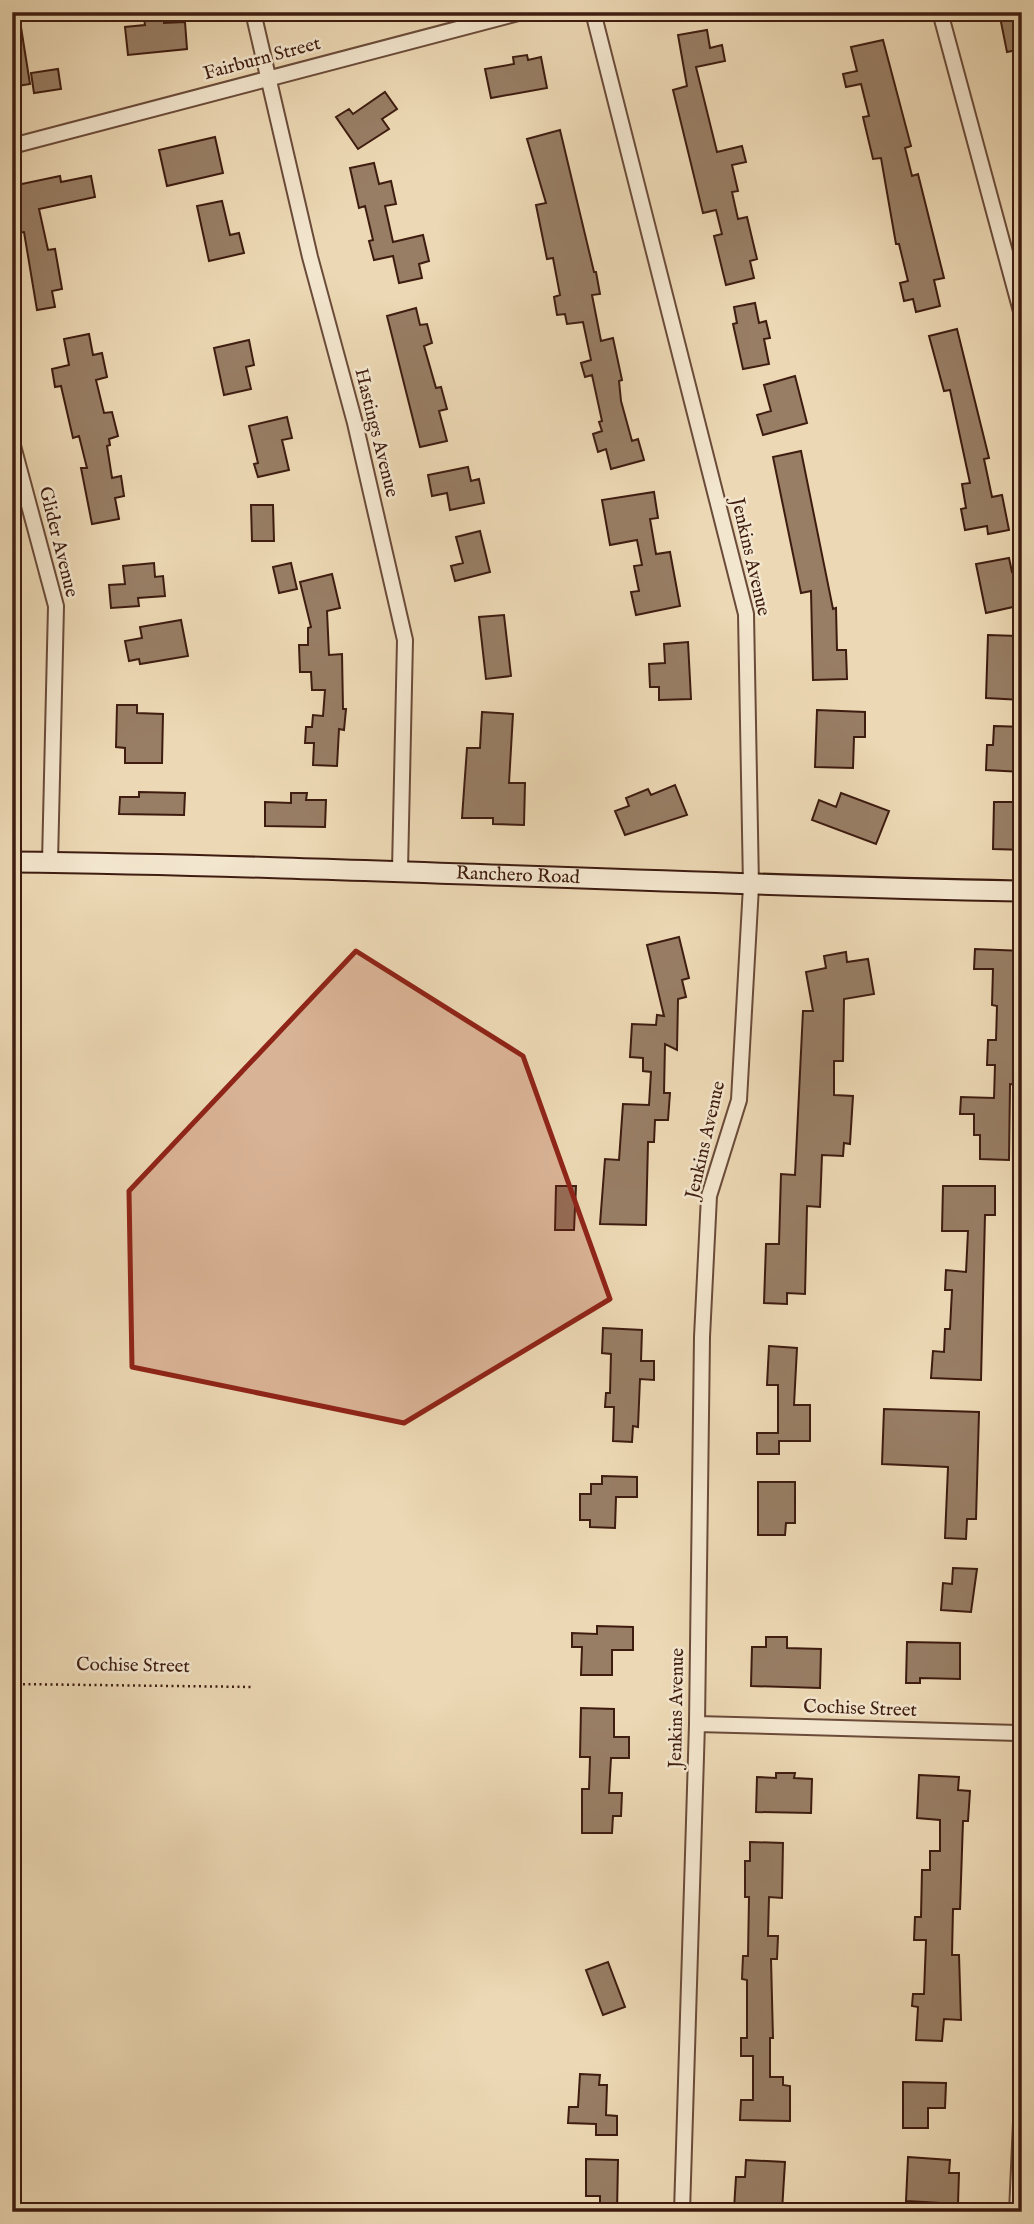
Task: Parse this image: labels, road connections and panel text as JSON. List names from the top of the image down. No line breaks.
{"streets":{"main road":["Ranchero Road"],"street":["Fairburn Street","Hastings Avenue","Glider Avenue","Jenkins Avenue","Cochise Street"]},"crossings":[["Fairburn Street","Hastings Avenue"],["Hastings Avenue","Ranchero Road"],["Glider Avenue","Ranchero Road"],["Jenkins Avenue","Ranchero Road"],["Jenkins Avenue","Cochise Street"]]}
